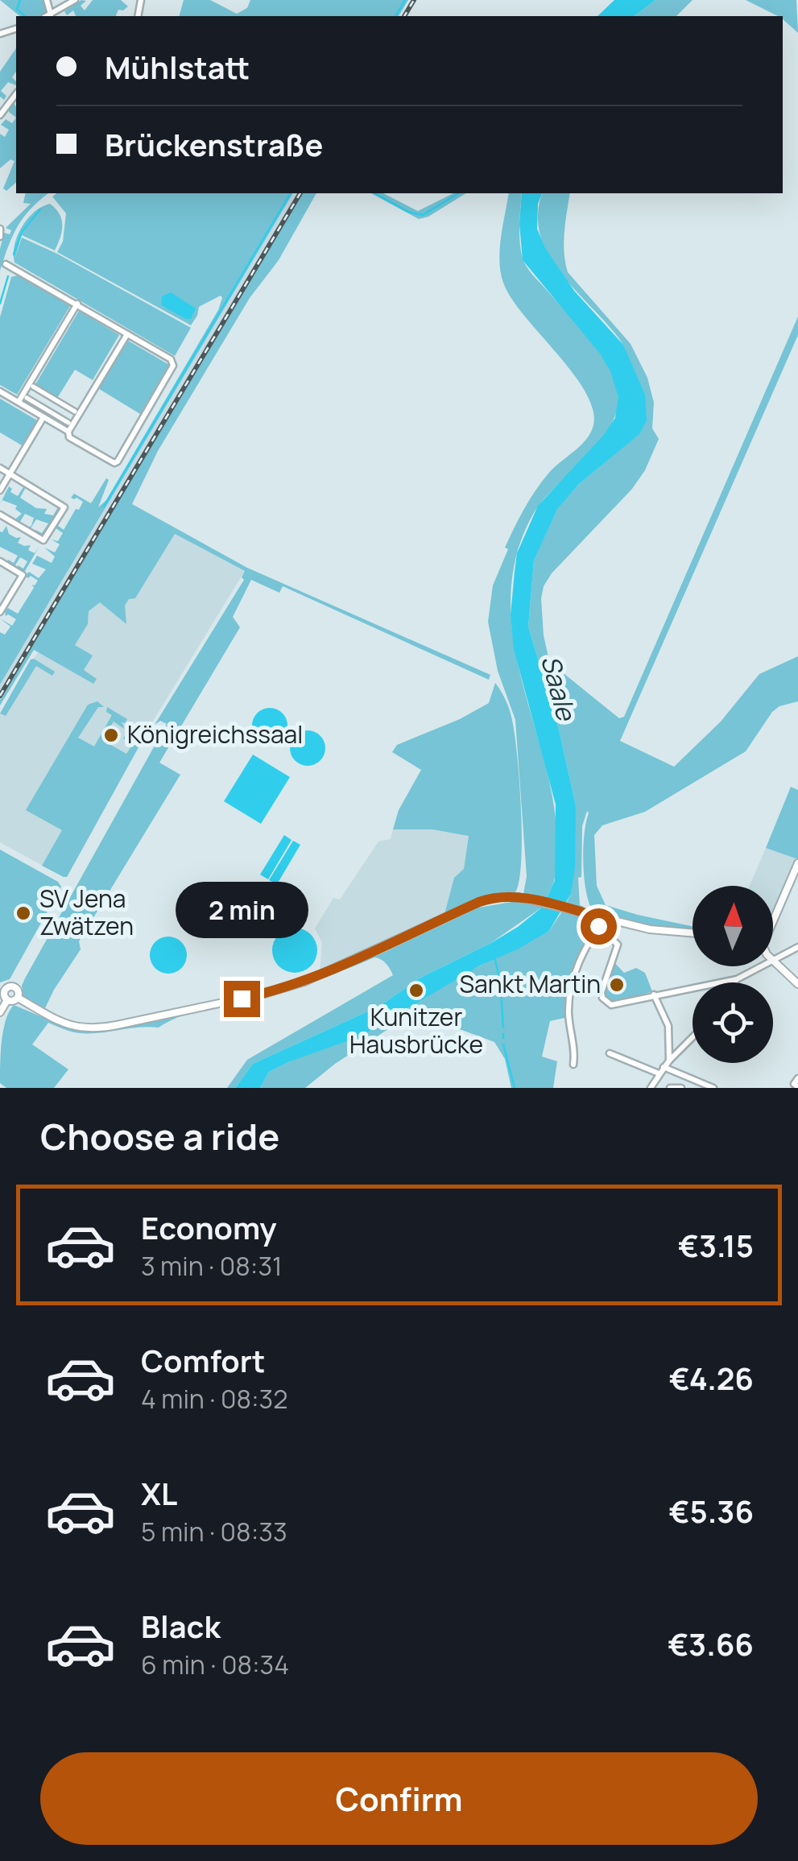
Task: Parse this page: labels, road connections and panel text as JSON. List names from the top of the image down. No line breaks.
{"water":["Saale"],"places":["Königreichssaal","SV Jena Zwätzen","Sankt Martin","Kunitzer Hausbrücke"],"north":"top","page":{"banner":["Mühlstatt","Brückenstraße"],"bubble":"2 min","heading":"Choose a ride","list":[{"name":"Economy","note":"3 min · 08:31","value":"€3.15"},{"name":"Comfort","note":"4 min · 08:32","value":"€4.26"},{"name":"XL","note":"5 min · 08:33","value":"€5.36"},{"name":"Black","note":"6 min · 08:34","value":"€3.66"}],"buttons":"Confirm"}}
